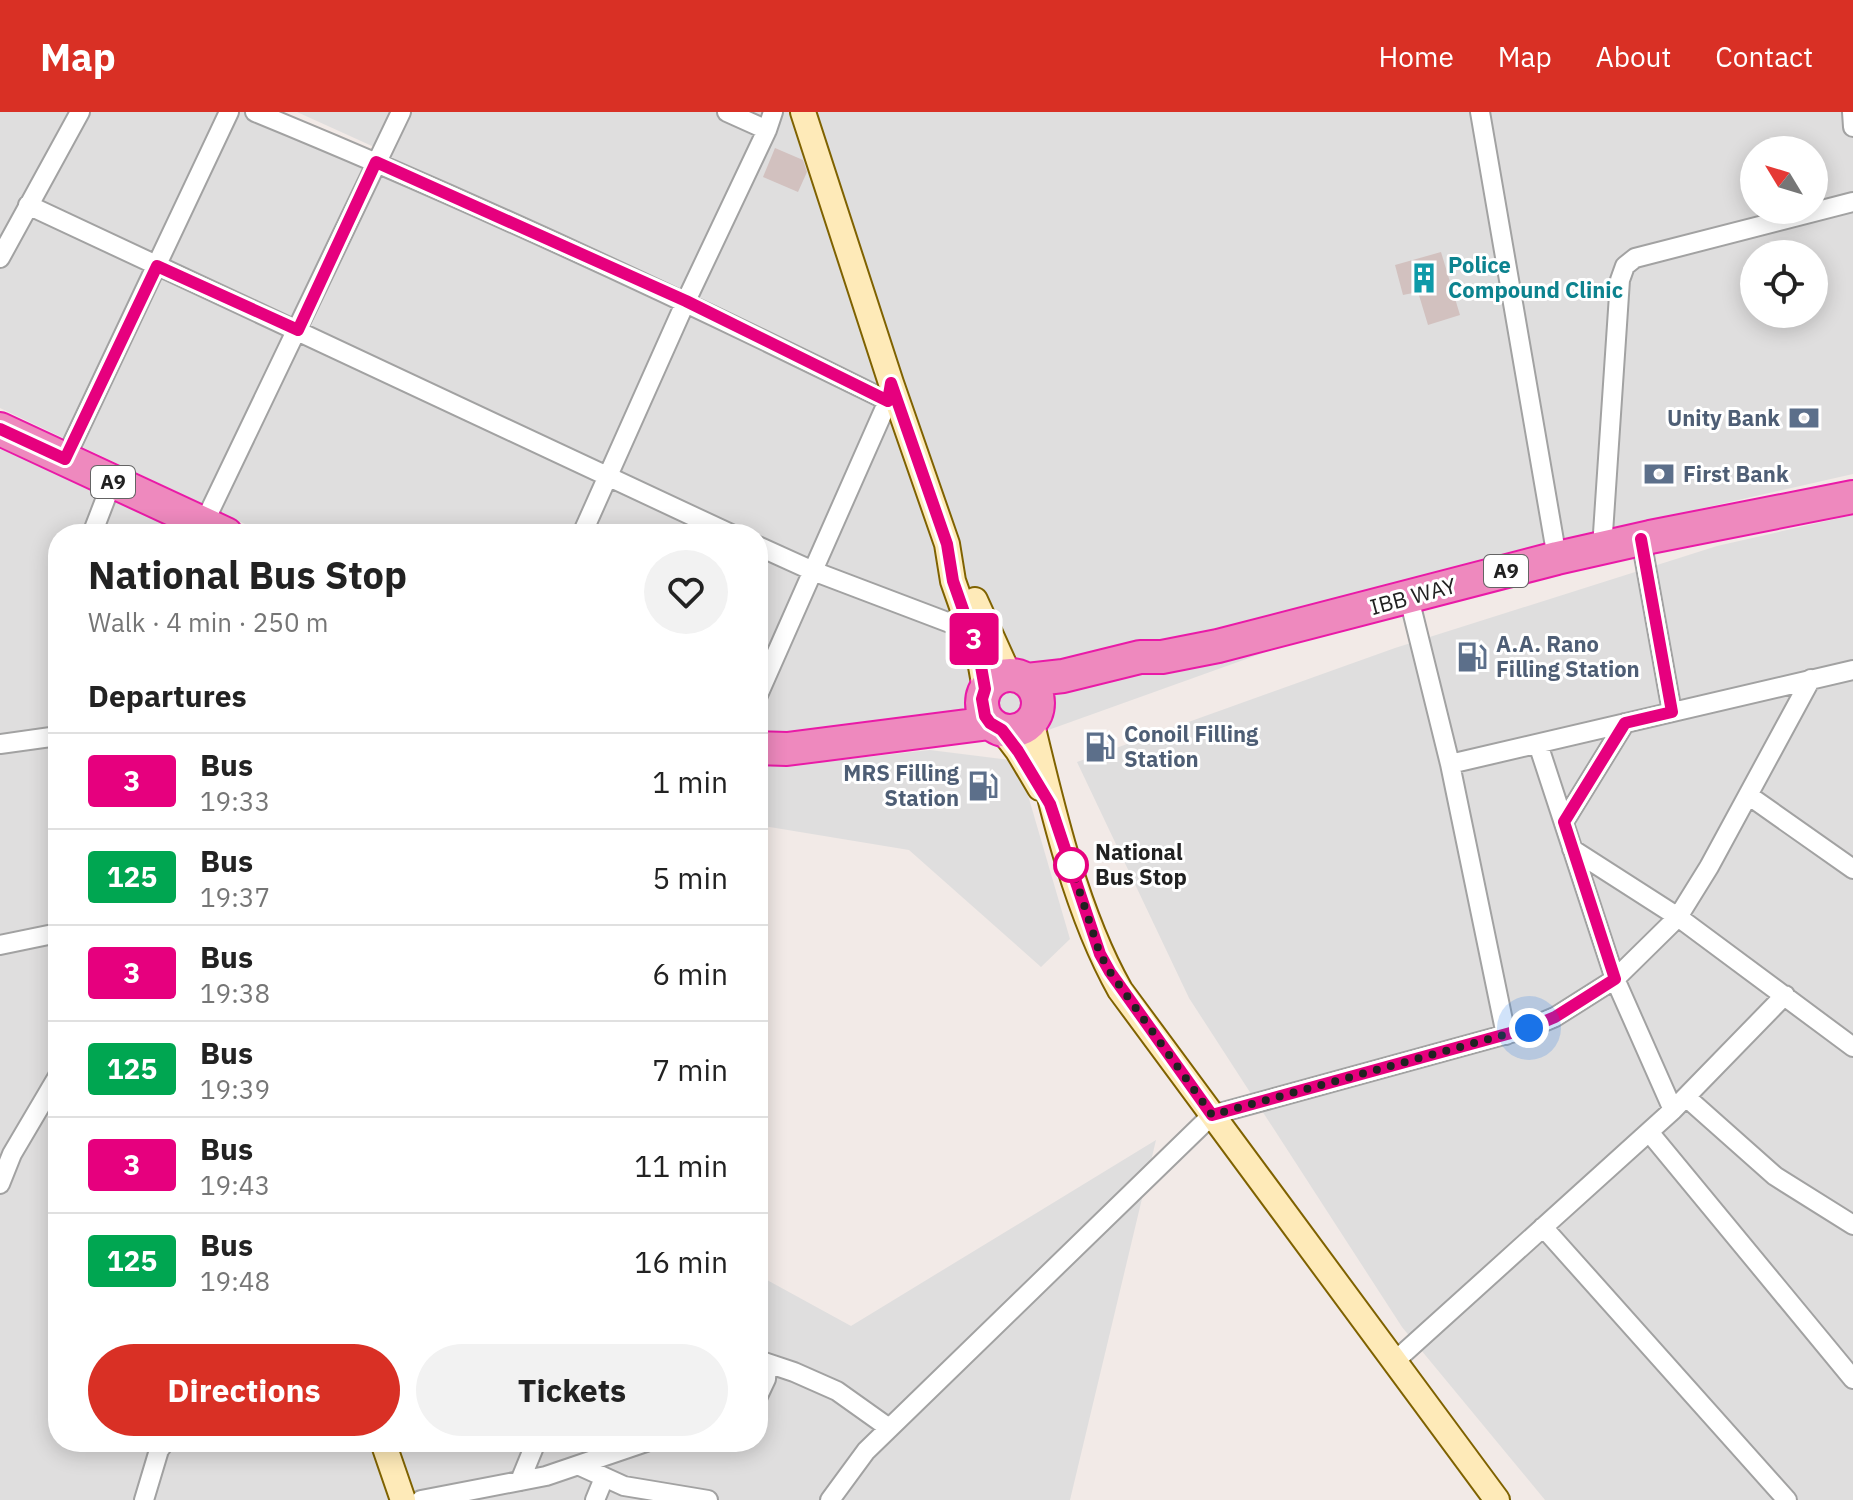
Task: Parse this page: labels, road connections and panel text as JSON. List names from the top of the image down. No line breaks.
{"streets":{"highway":["A9","IBB WAY"]},"crossings":[["A9","IBB WAY"]],"places":{"building":["Police Compound Clinic"],"bank":["Unity Bank","First Bank"],"fuel station":["A.A. Rano Filling Station","Conoil Filling Station","MRS Filling Station"],"other":["National Bus Stop"]},"lines":["bus line 3"],"north":"top left","page":{"header":"Map","nav":["Home","Map","About","Contact"],"on_map":"3","heading":[["National Bus Stop","Walk · 4 min · 250 m"],"Departures"],"list":[{"mark":"3","name":"Bus","note":"19:33","value":"1 min"},{"mark":"125","name":"Bus","note":"19:37","value":"5 min"},{"mark":"3","name":"Bus","note":"19:38","value":"6 min"},{"mark":"125","name":"Bus","note":"19:39","value":"7 min"},{"mark":"3","name":"Bus","note":"19:43","value":"11 min"},{"mark":"125","name":"Bus","note":"19:48","value":"16 min"}],"buttons":["Directions","Tickets"]}}
